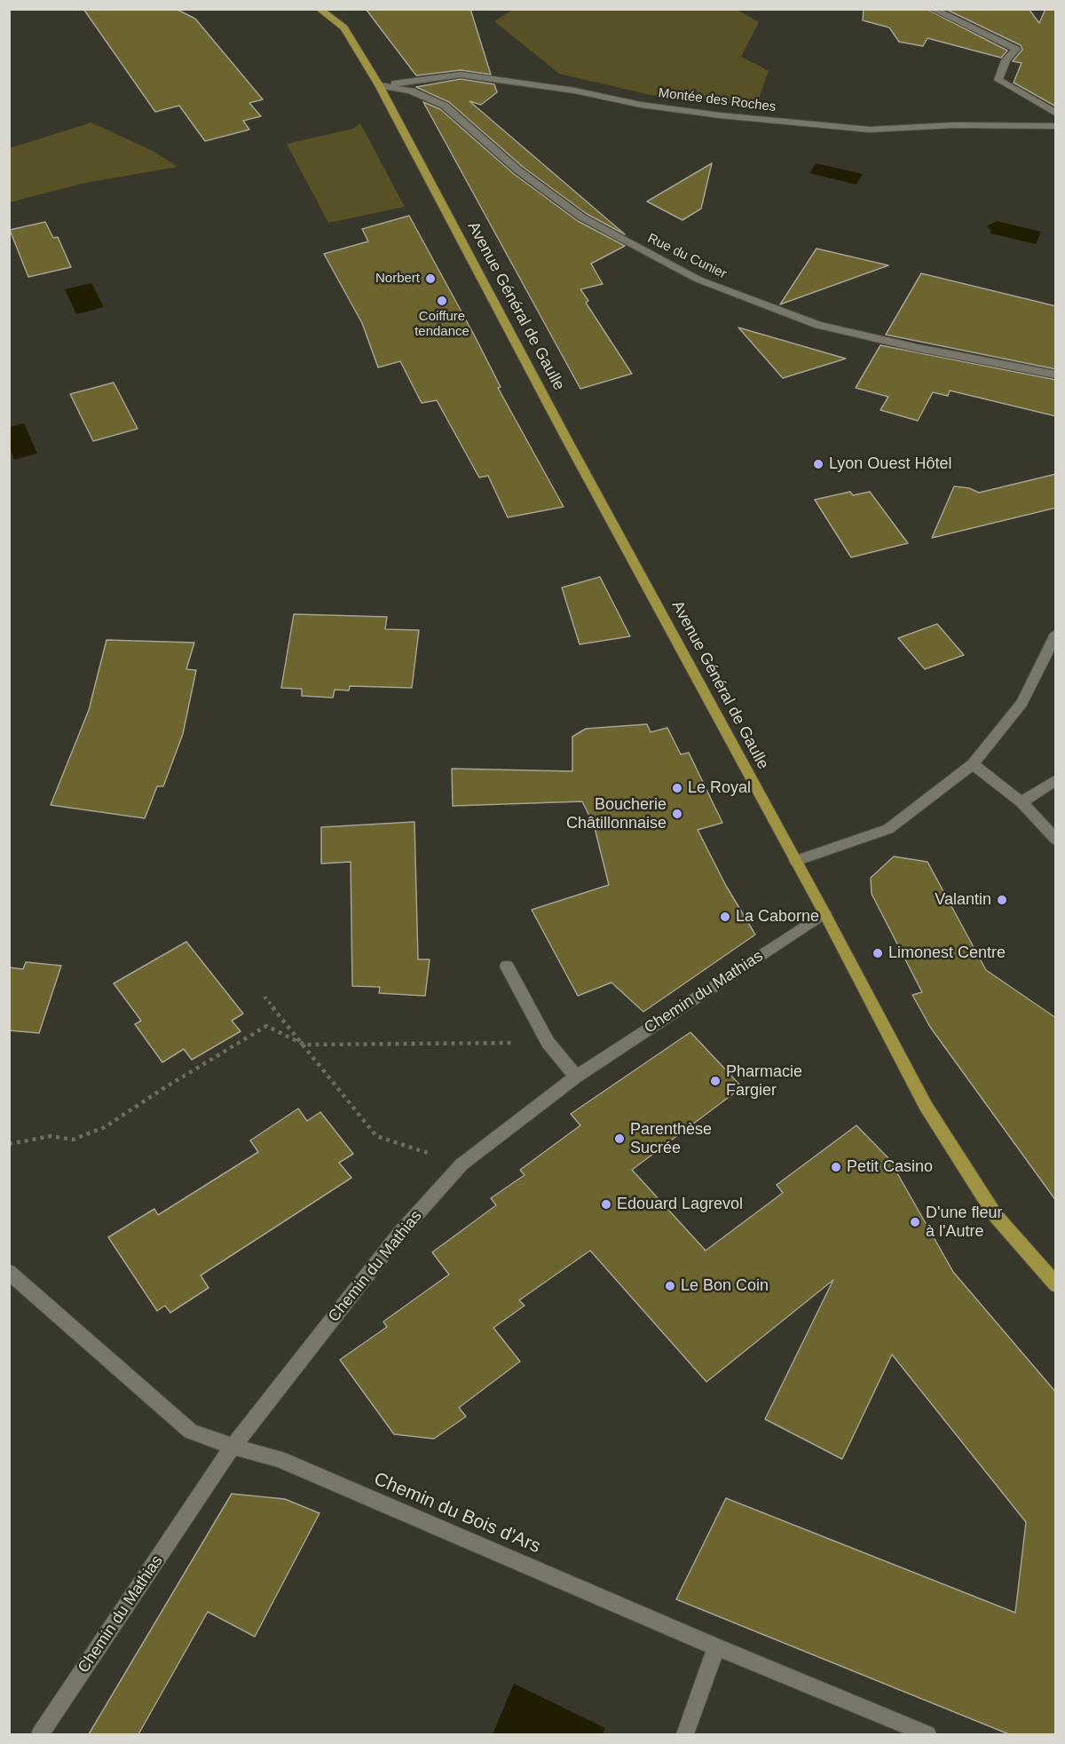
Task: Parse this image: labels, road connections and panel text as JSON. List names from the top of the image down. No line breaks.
{"streets":{"main road":["Avenue Général de Gaulle"],"street":["Montée des Roches","Rue du Cunier","Chemin du Mathias","Chemin du Bois d'Ars"]},"crossings":[["Montée des Roches","Rue du Cunier"],["Montée des Roches","Avenue Général de Gaulle"],["Rue du Cunier","Avenue Général de Gaulle"],["Avenue Général de Gaulle","Chemin du Mathias"],["Chemin du Mathias","Chemin du Bois d'Ars"]],"places":["Norbert","Coiffure tendance","Lyon Ouest Hôtel","Le Royal","Boucherie Châtillonnaise","Valantin","La Caborne","Limonest Centre","Pharmacie Fargier","Parenthèse Sucrée","Petit Casino","Edouard Lagrevol","D'une fleur à l'Autre","Le Bon Coin"]}
